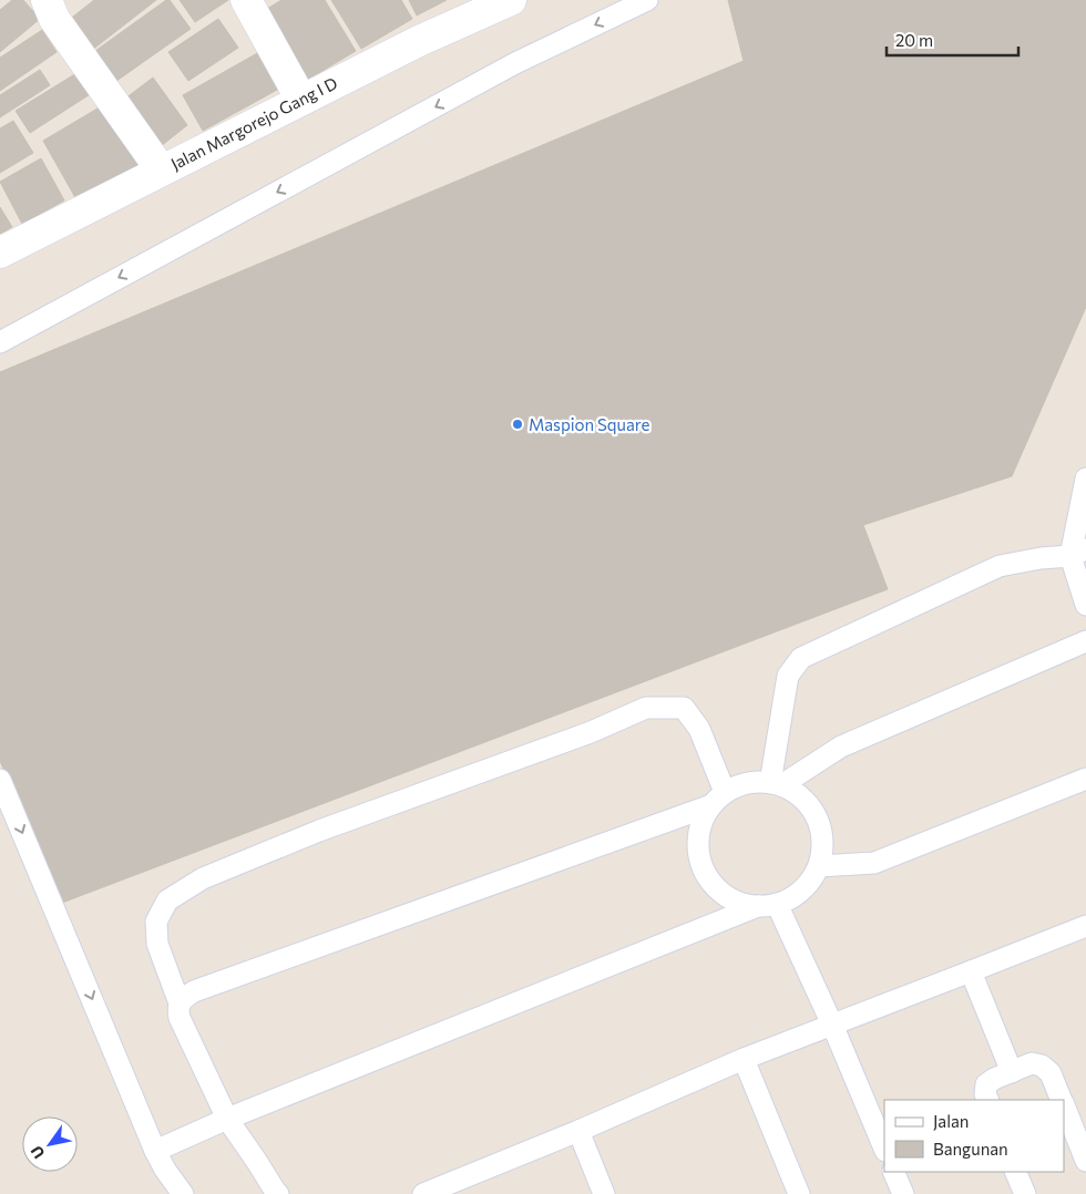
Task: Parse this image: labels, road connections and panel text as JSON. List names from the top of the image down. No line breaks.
{"streets":{"street":["Jalan Margorejo Gang I D"]},"places":["Maspion Square"],"legend":["Jalan","Bangunan"],"scale_bar":"20 m","north":"bottom left"}
